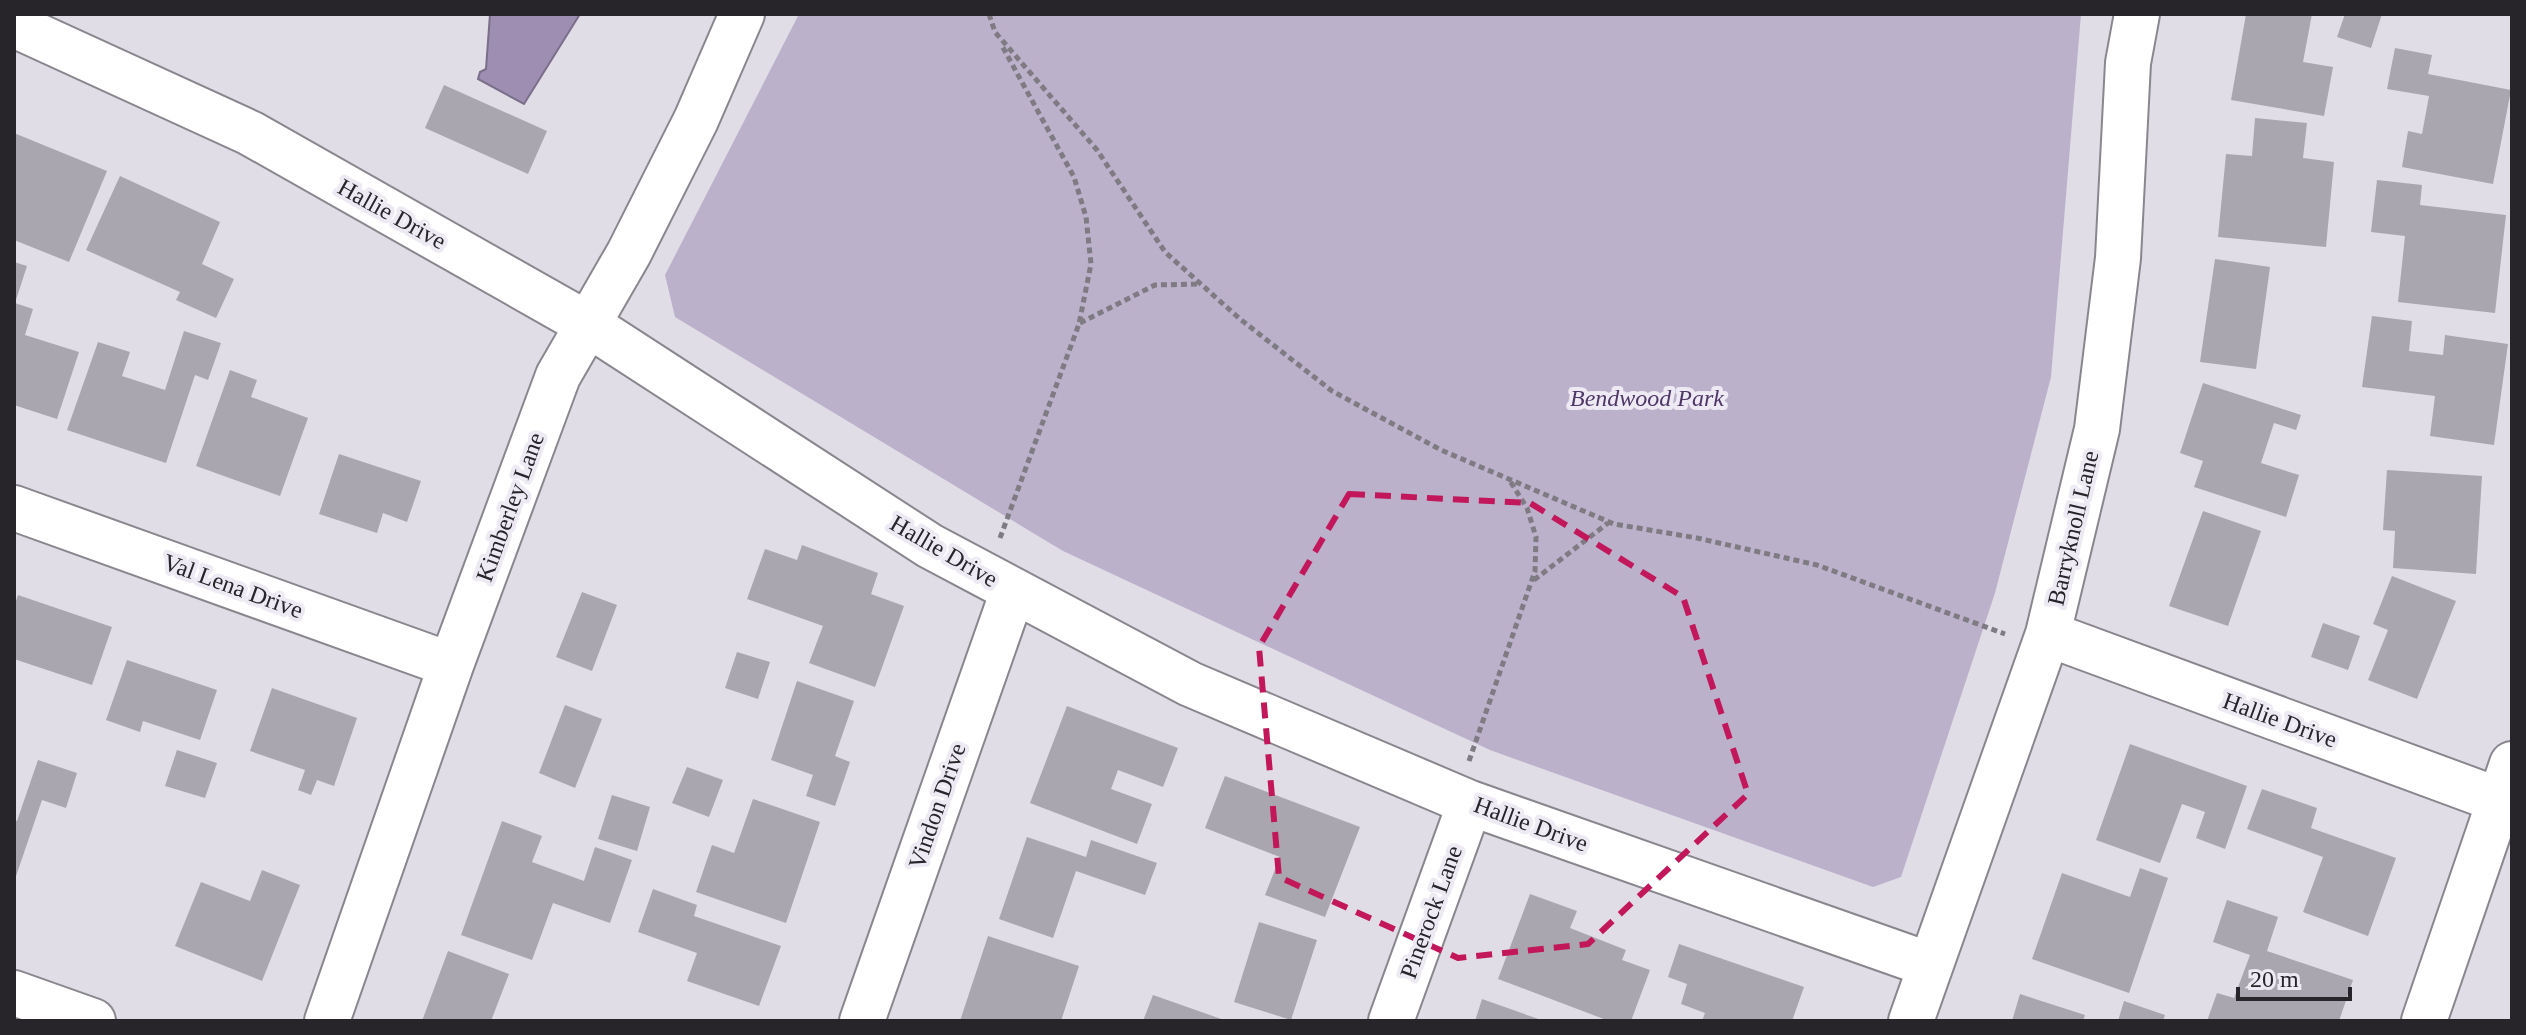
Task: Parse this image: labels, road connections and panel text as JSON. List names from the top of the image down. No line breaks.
{"streets":{"street":["Hallie Drive","Kimberley Lane","Barryknoll Lane","Val Lena Drive","Vindon Drive","Pinerock Lane"]},"crossings":[["Hallie Drive","Kimberley Lane"],["Hallie Drive","Barryknoll Lane"],["Hallie Drive","Vindon Drive"],["Hallie Drive","Pinerock Lane"],["Kimberley Lane","Val Lena Drive"]],"parks":["Bendwood Park"],"scale_bar":"20 m"}
